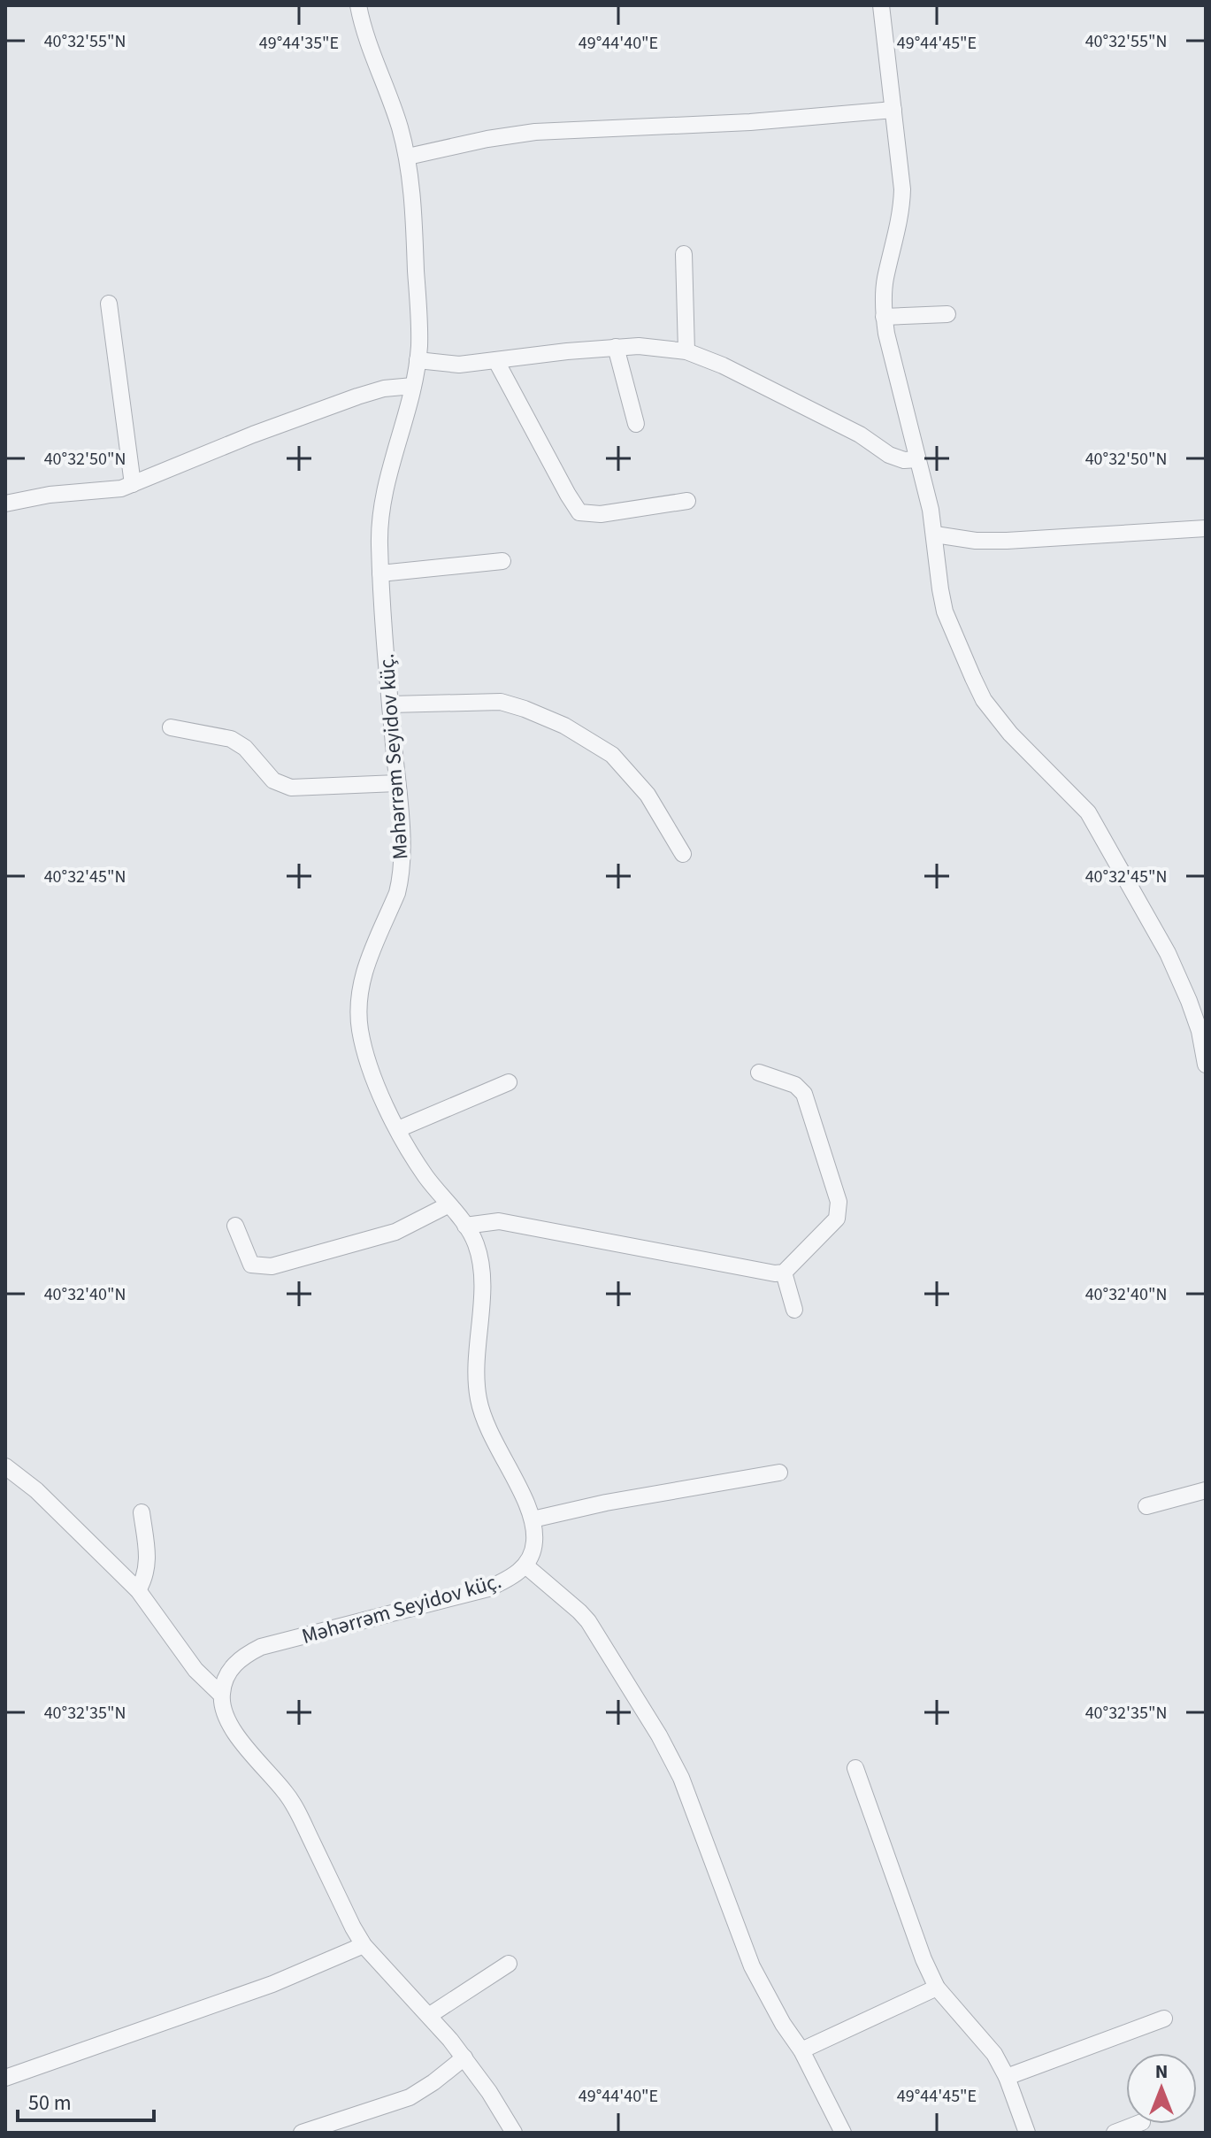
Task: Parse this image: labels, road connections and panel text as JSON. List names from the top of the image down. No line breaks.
{"streets":{"street":["Məhərrəm Seyidov küç."]},"scale_bar":"50 m","north":"top","coordinates":["40°32'55\"N","49°44'35\"E","49°44'40\"E","49°44'45\"E","40°32'50\"N","40°32'45\"N","40°32'40\"N","40°32'35\"N"]}
